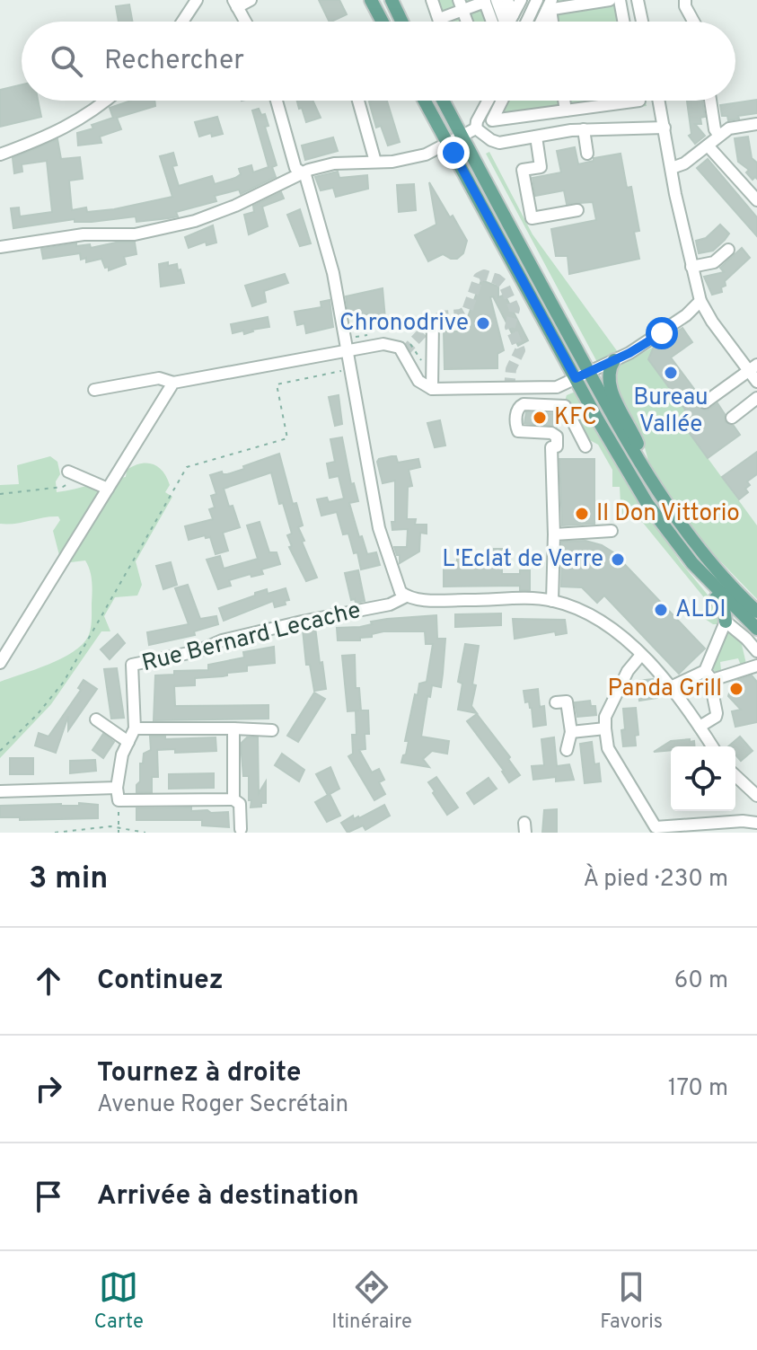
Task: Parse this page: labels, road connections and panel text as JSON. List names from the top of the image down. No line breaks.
{"streets":{"street":["Rue Bernard Lecache"]},"places":["Chronodrive","Bureau Vallée","KFC","Il Don Vittorio","L'Eclat de Verre","ALDI","Panda Grill"],"page":{"search":"Rechercher","heading":["3 min","À pied · 230 m"],"list":[["Continuez","60 m"],["Tournez à droite","Avenue Roger Secrétain","170 m"],"Arrivée à destination"],"nav":["Carte","Itinéraire","Favoris"]}}
